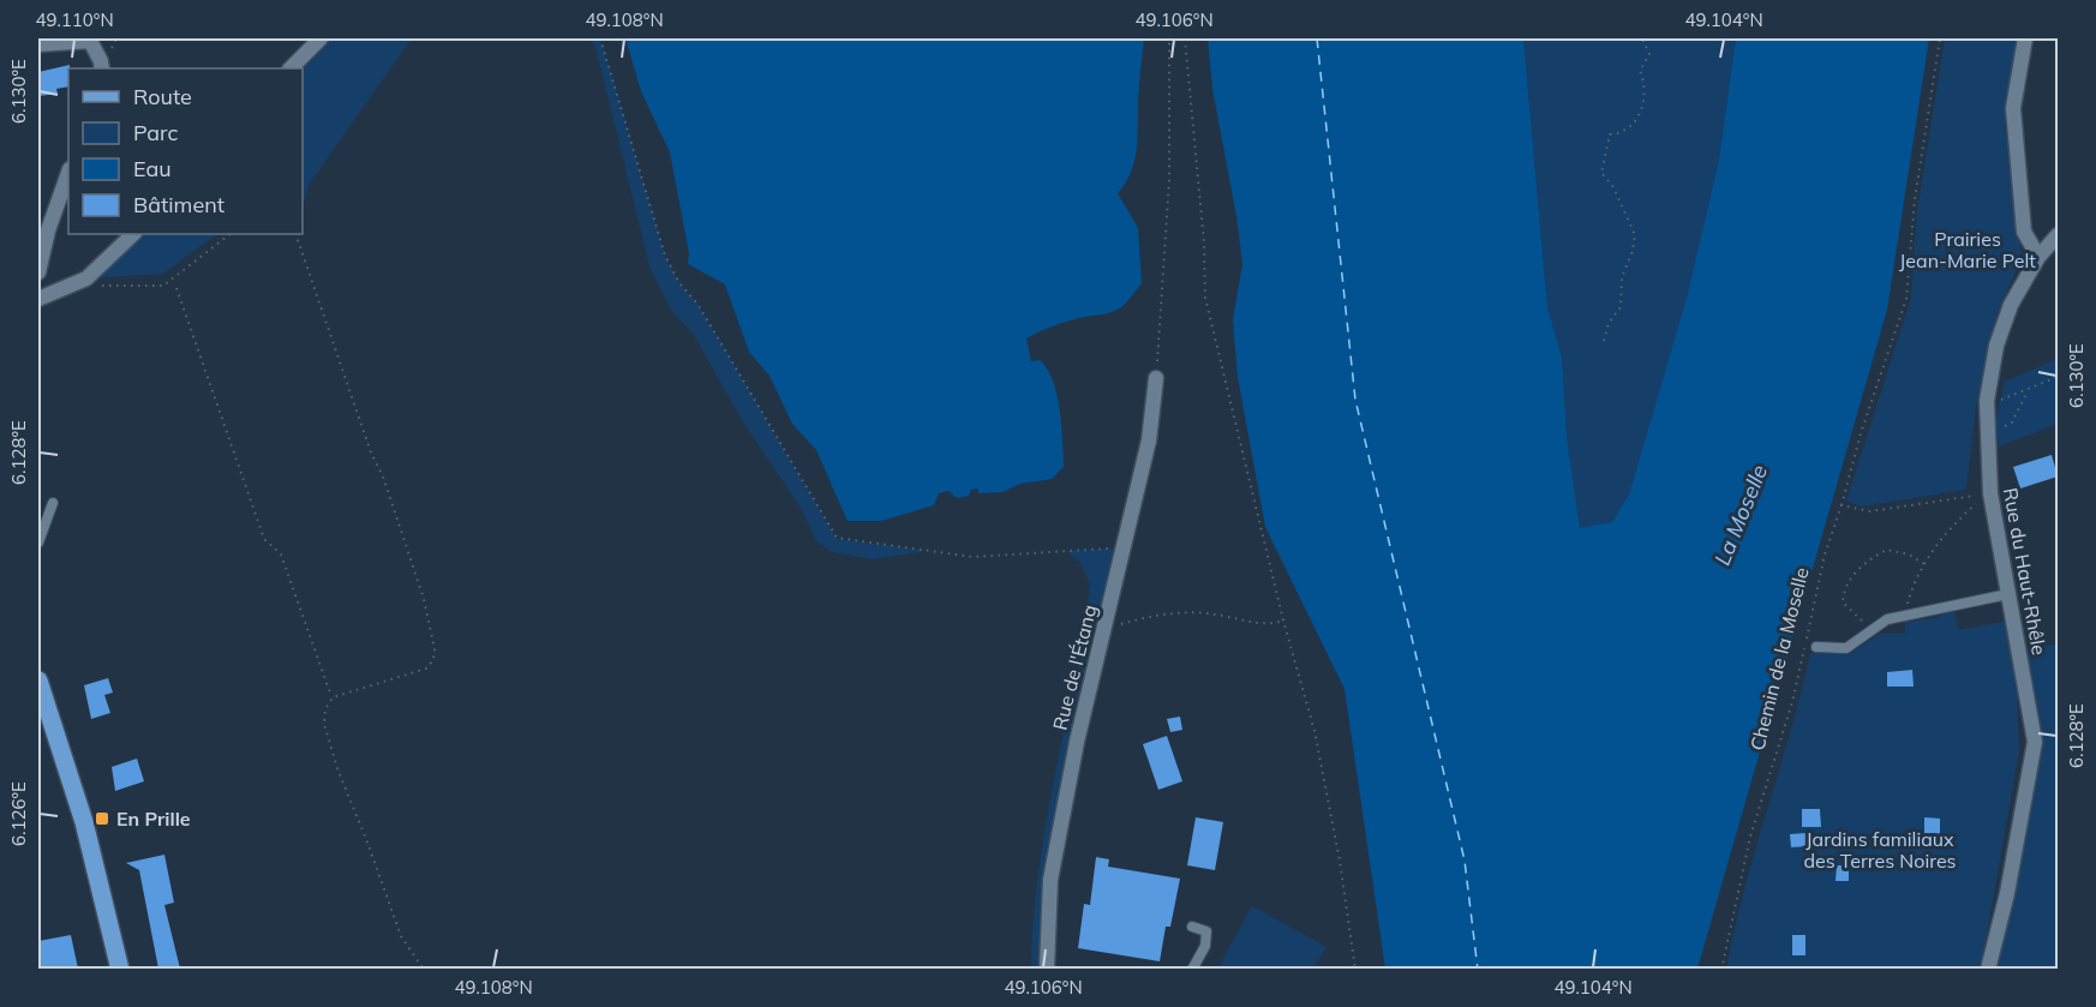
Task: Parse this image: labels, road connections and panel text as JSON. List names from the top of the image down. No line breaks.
{"streets":{"street":["Rue du Haut-Rhêle","Rue de l'Étang"],"path":["Chemin de la Moselle"]},"water":["La Moselle"],"parks":["Prairies Jean-Marie Pelt","Jardins familiaux des Terres Noires"],"places":{"transit":["En Prille"]},"legend":["Route","Parc","Eau","Bâtiment"],"coordinates":["49.110°N","49.108°N","49.106°N","49.104°N","6.130°E","6.128°E","6.126°E"]}
